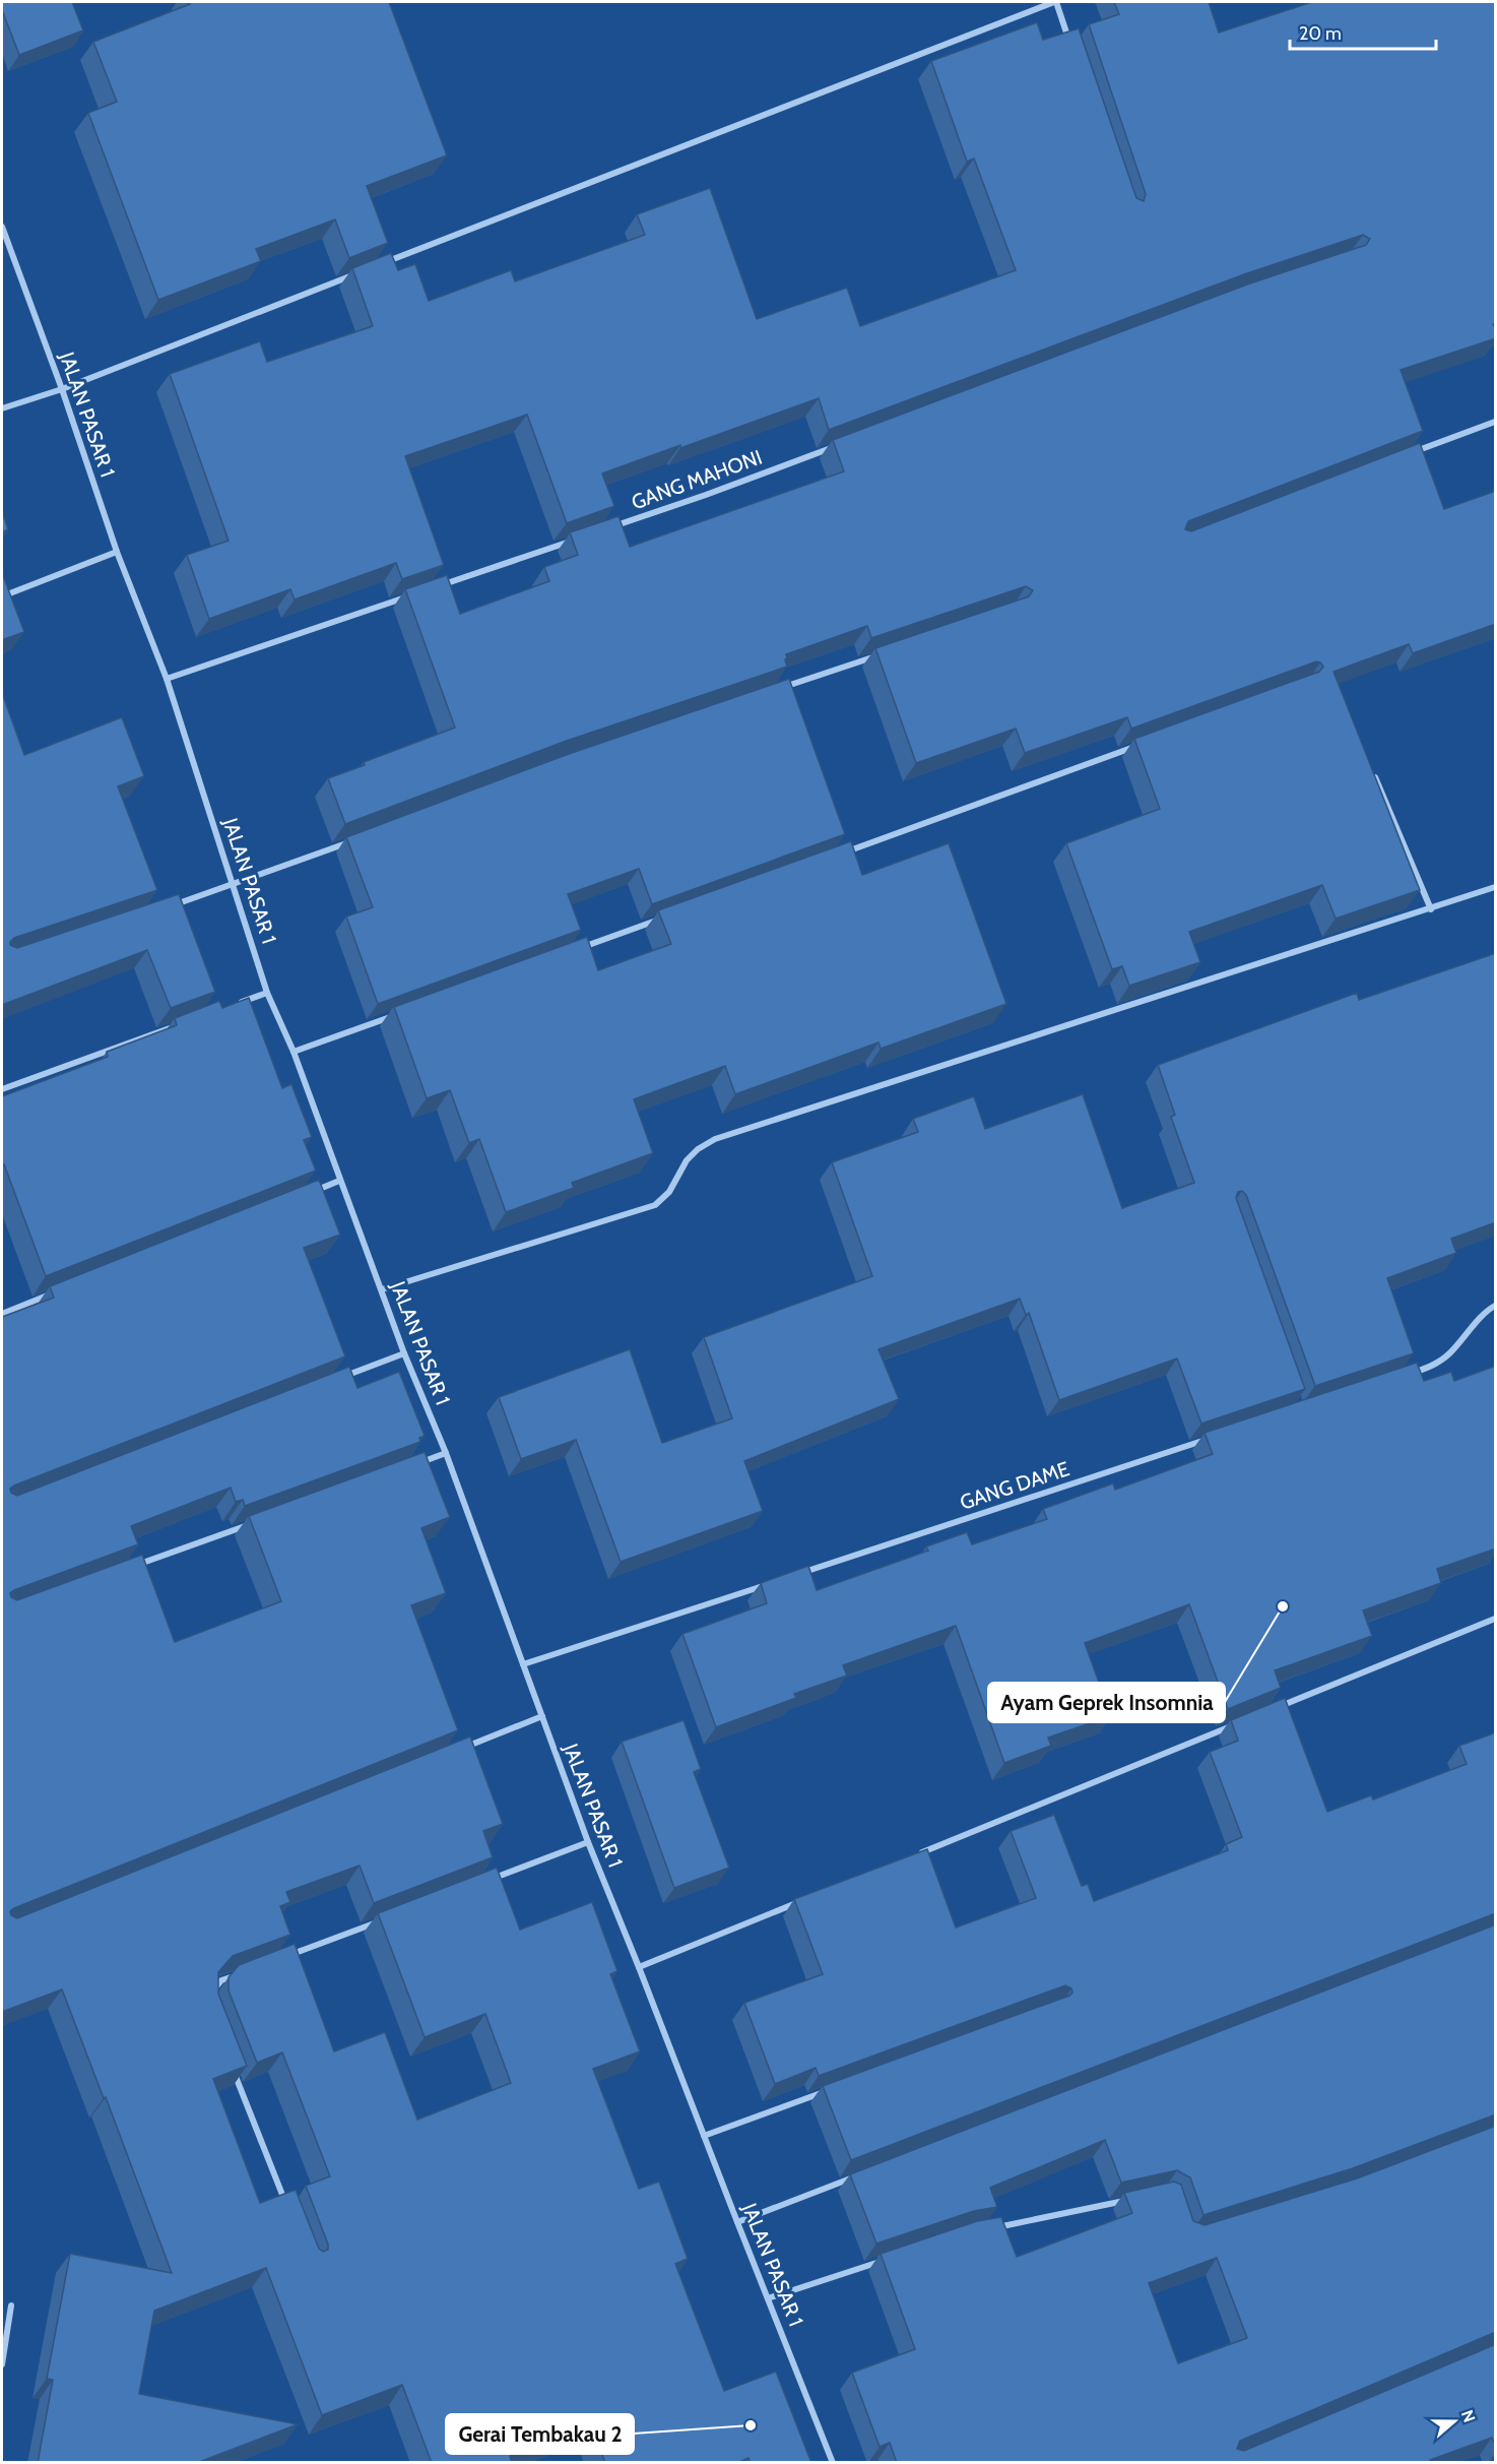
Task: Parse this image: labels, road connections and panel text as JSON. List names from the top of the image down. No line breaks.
{"streets":{"street":["JALAN PASAR 1","GANG MAHONI","GANG DAME"]},"places":["Ayam Geprek Insomnia","Gerai Tembakau 2"],"scale_bar":"20 m","north":"right"}
